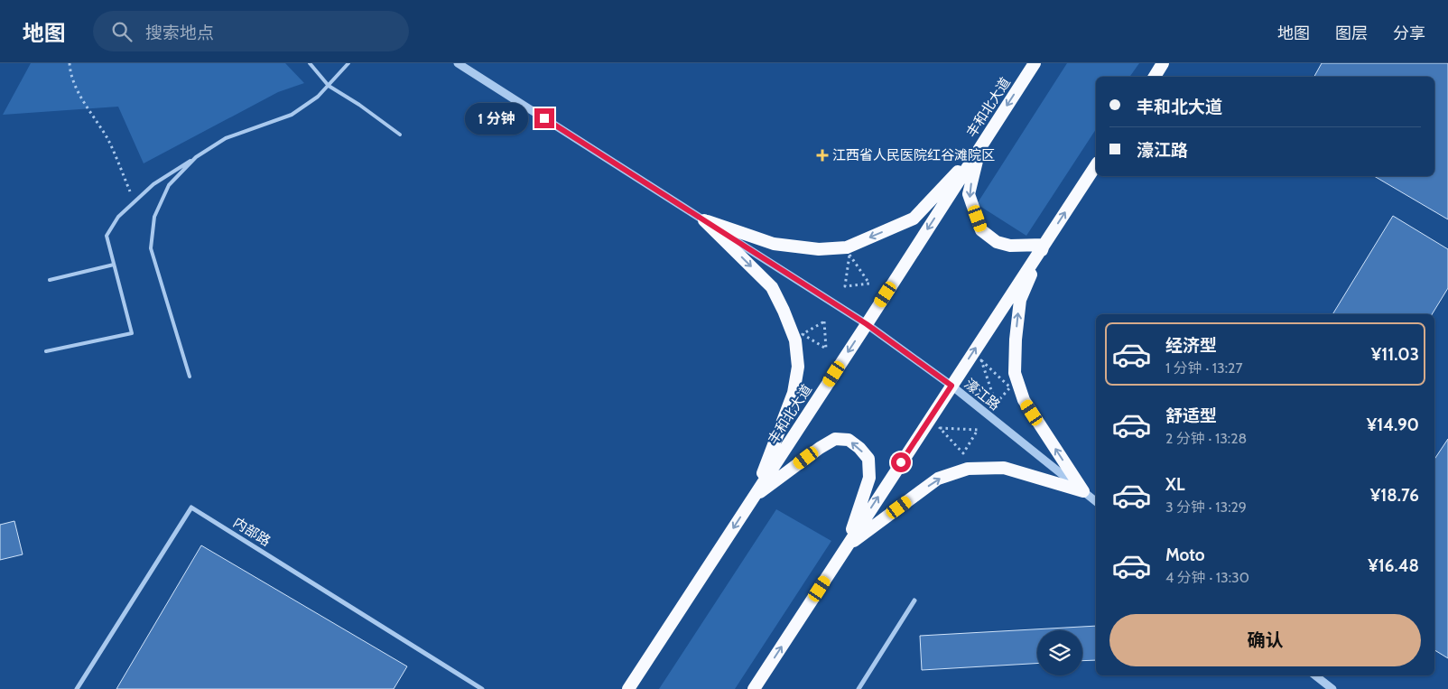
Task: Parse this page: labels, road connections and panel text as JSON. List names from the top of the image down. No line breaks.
{"streets":{"highway":["丰和北大道"],"street":["濠江路","内部路"]},"crossings":[["丰和北大道","濠江路"]],"places":{"health":["江西省人民医院红谷滩院区"]},"page":{"header":"地图","search":"搜索地点","nav":["地图","图层","分享"],"banner":["丰和北大道","濠江路"],"bubble":"1 分钟","list":[{"name":"经济型","note":"1 分钟 · 13:27","value":"¥11.03"},{"name":"舒适型","note":"2 分钟 · 13:28","value":"¥14.90"},{"name":"XL","note":"3 分钟 · 13:29","value":"¥18.76"},{"name":"Moto","note":"4 分钟 · 13:30","value":"¥16.48"}],"buttons":"确认"}}
